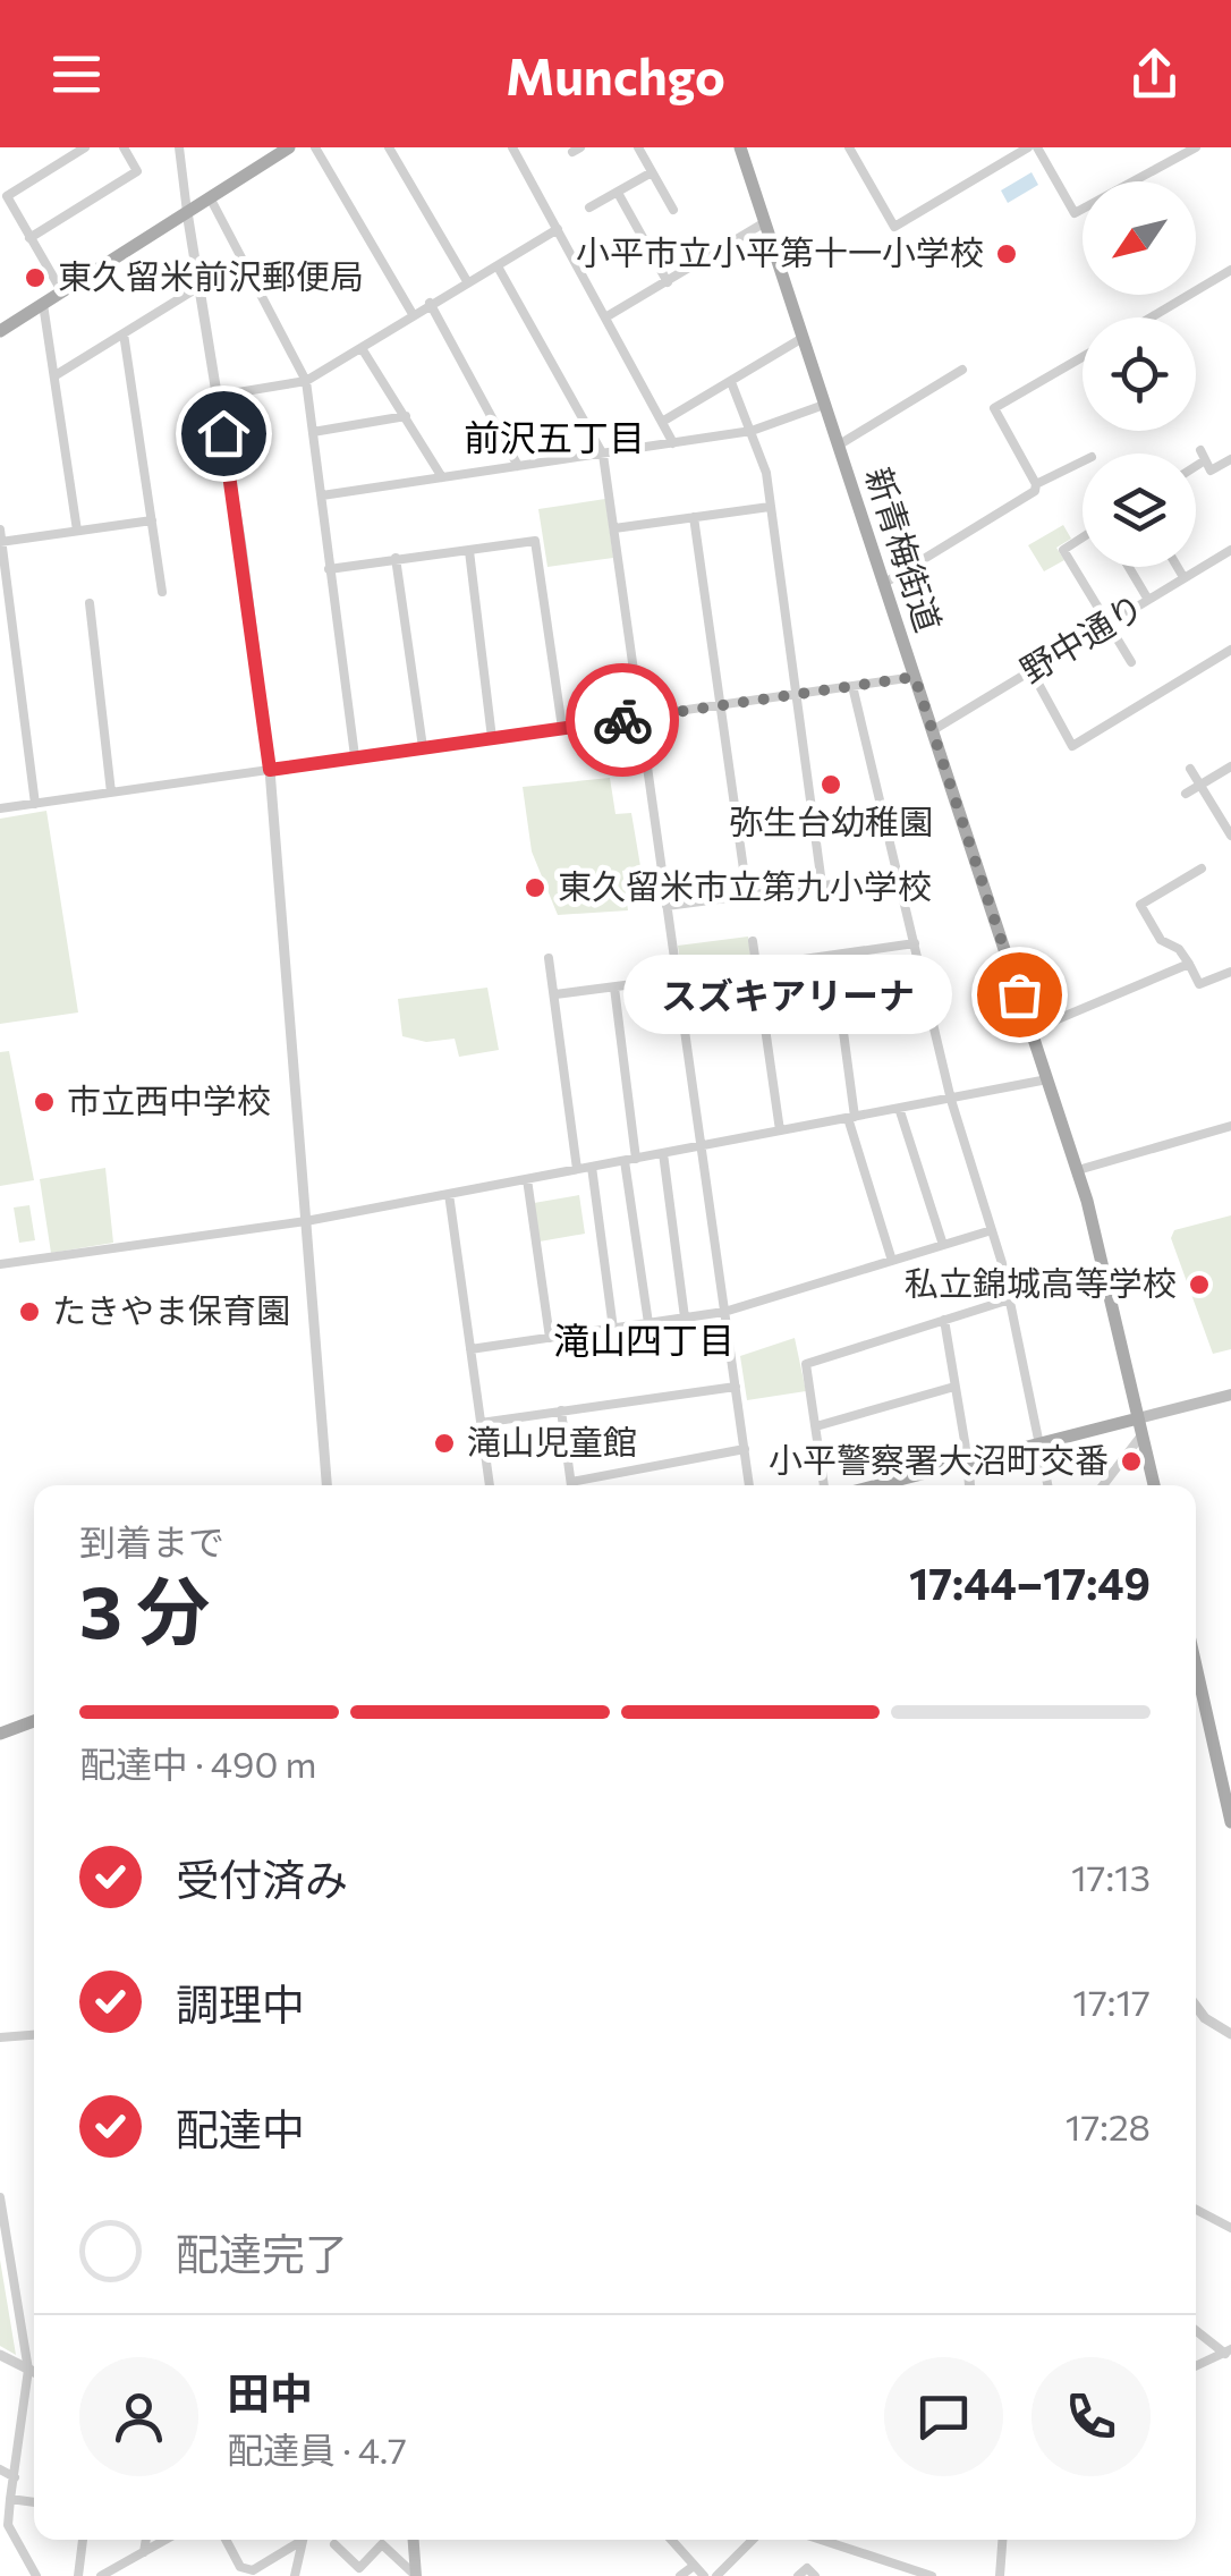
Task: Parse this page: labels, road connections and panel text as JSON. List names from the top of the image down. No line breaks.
{"streets":{"main road":["新青梅街道"],"street":["野中通り"]},"crossings":[["新青梅街道","野中通り"]],"districts":["前沢五丁目","滝山四丁目"],"places":["小平市立小平第十一小学校","東久留米前沢郵便局","弥生台幼稚園","東久留米市立第九小学校","スズキアリーナ","市立西中学校","私立錦城高等学校","たきやま保育園","滝山児童館","小平警察署大沼町交番"],"north":"bottom left","page":{"header":"Munchgo","bubble":"スズキアリーナ","heading":["3 分","到着まで","17:44–17:49"],"panel":["田中","配達員 · 4.7"],"bar":"配達中 · 490 m","list":[["受付済み","17:13"],["調理中","17:17"],["配達中","17:28"],"配達完了"]}}
